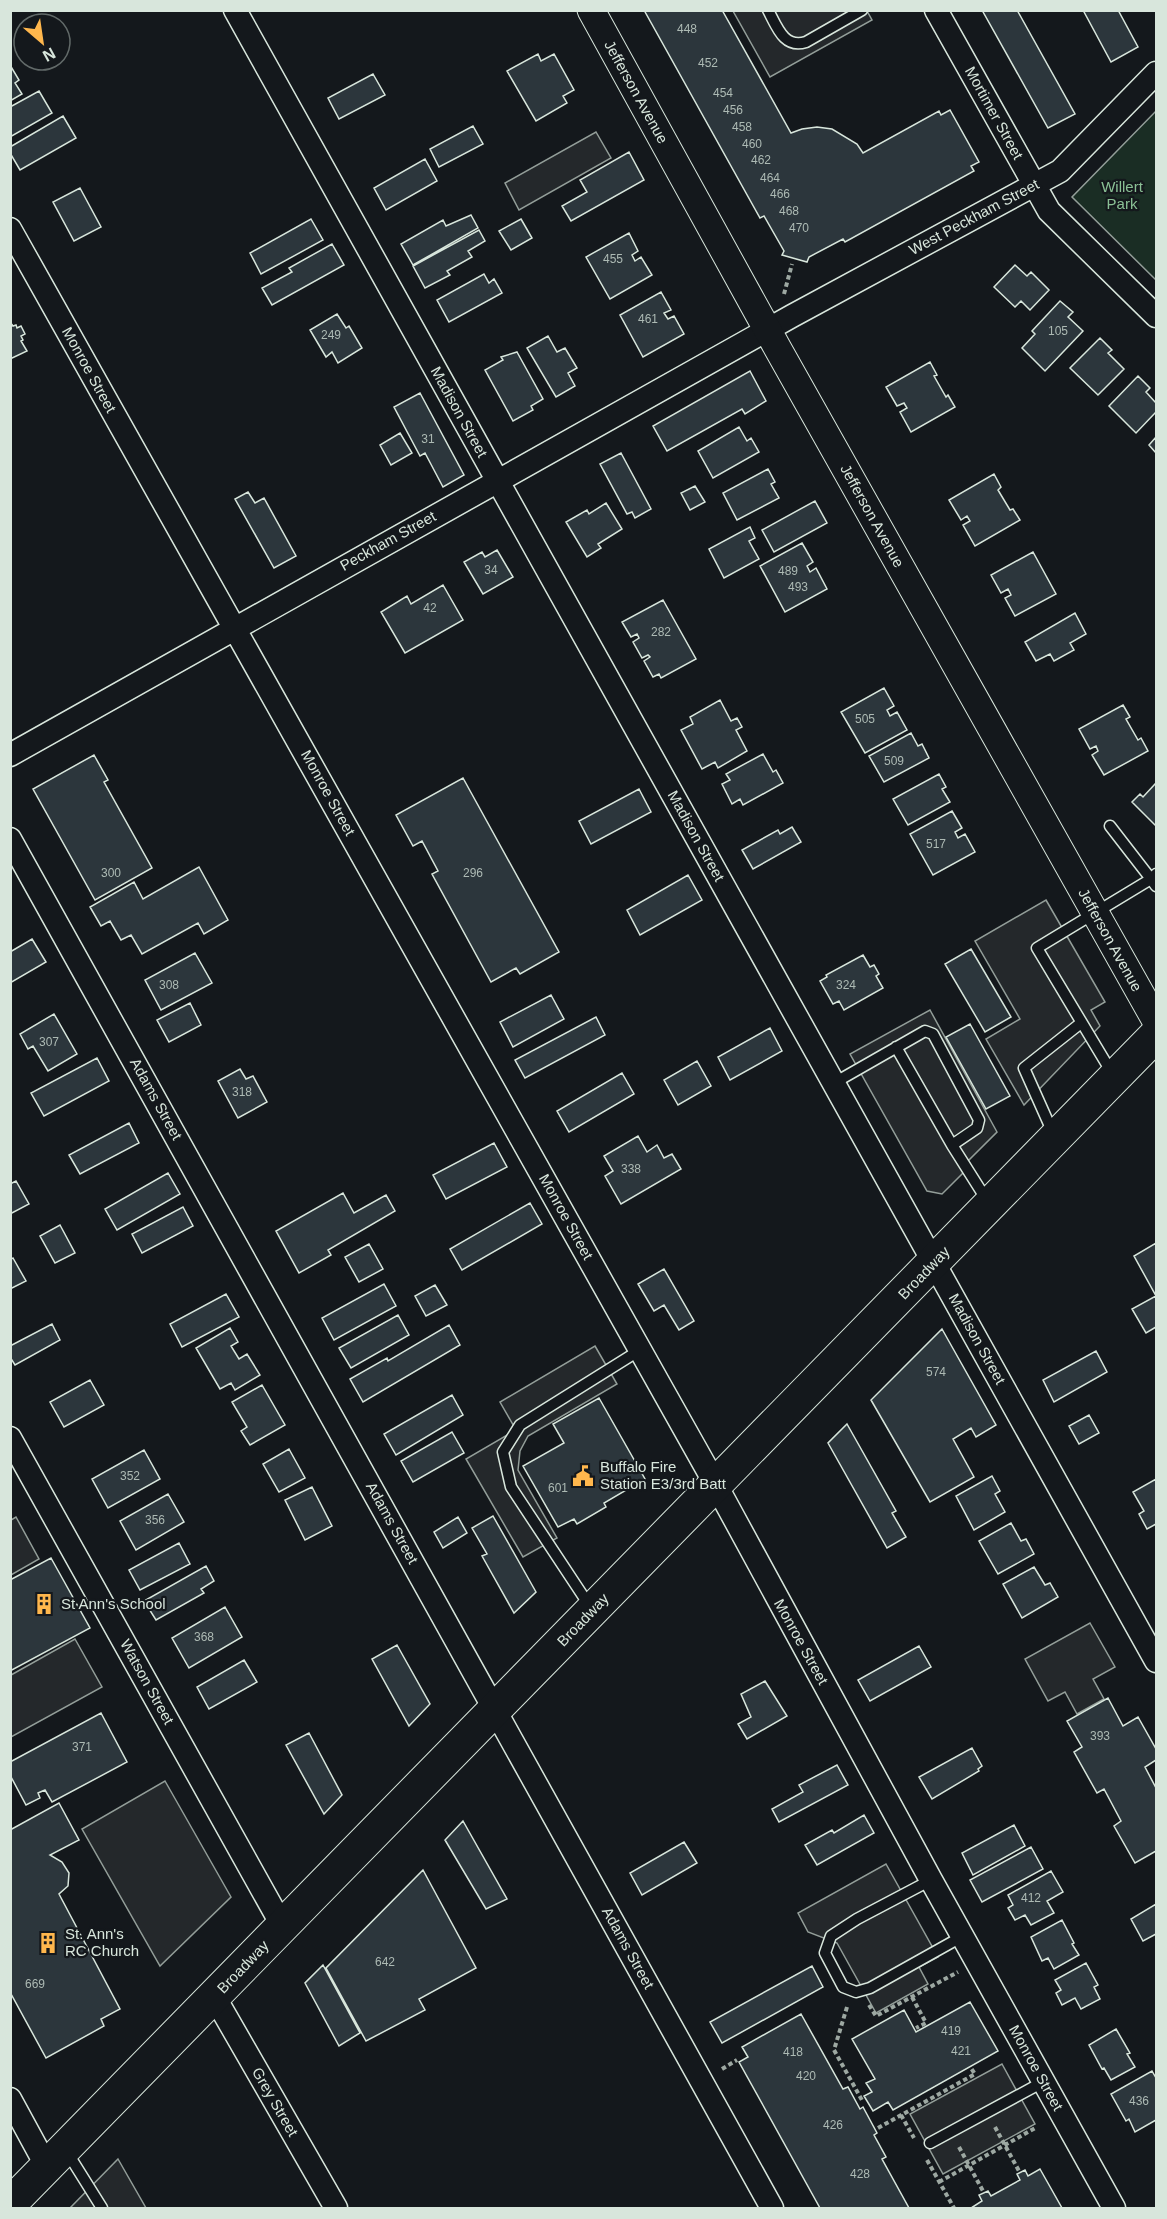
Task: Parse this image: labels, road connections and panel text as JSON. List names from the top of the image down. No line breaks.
{"streets":{"main road":["Broadway"],"street":["Jefferson Avenue","Mortimer Street","West Peckham Street","Monroe Street","Madison Street","Peckham Street","Adams Street","Watson Street","Grey Street"]},"crossings":[["Jefferson Avenue","West Peckham Street"],["Jefferson Avenue","Peckham Street"],["Mortimer Street","West Peckham Street"],["West Peckham Street","Peckham Street"],["Monroe Street","Peckham Street"],["Monroe Street","Broadway"],["Madison Street","Peckham Street"],["Madison Street","Broadway"],["Adams Street","Broadway"],["Broadway","Watson Street"],["Broadway","Grey Street"]],"parks":["Willert Park"],"places":{"public building":["Buffalo Fire Station E3/3rd Batt"],"building":["St Ann's School","St. Ann's RC Church"]},"house_numbers":["448","452","454","456","458","460","462","464","466","468","470","455","461","105","249","31","34","489","493","42","282","505","509","517","300","296","308","324","307","318","338","574","352","601","356","368","393","371","412","642","669","419","421","418","420","436","426","428"],"north":"bottom right"}
